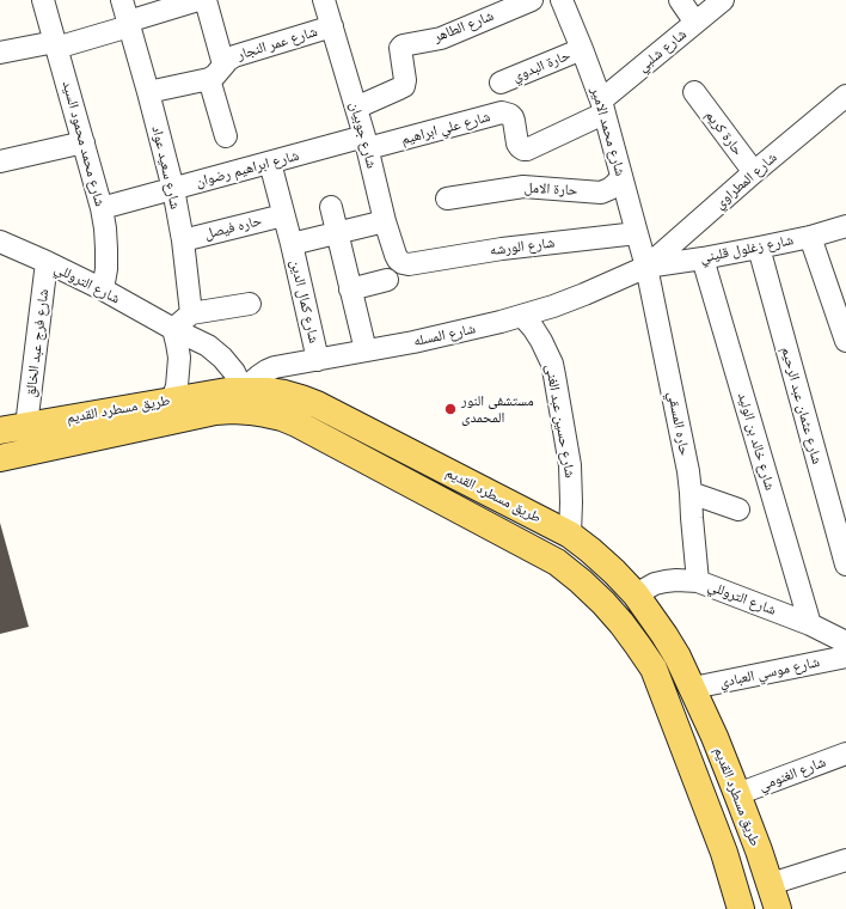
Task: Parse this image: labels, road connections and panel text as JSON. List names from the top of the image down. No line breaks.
{"streets":{"main road":["طريق مسطرد القديم"],"street":["شارع الطاهر","شارع عمر النجار","شارع شلبي","حارة البدوي","شارع علي ابراهيم","شارع محمد الامير","حارة كريم","شارع جوبيان","شارع محمد محمود السيد","شارع سعيد عواد","شارع ابراهيم رضوان","شارع المطراوي","حارة الامل","حاره فيصل","شارع الورشه","شارع زغلول قليني","شارع التروللي","شارع كمال الدين","شارع المسله","شارع فرج عبد الخالق","شارع عثمان عبد الرحيم","شارع حسين عبد الغنى","حاره المسقي","شارع خالد بن الوليد","شارع موسي العبادي","شارع الغنومي"]},"crossings":[["شارع الطاهر","شارع جوبيان"],["شارع عمر النجار","شارع جوبيان"],["شارع عمر النجار","شارع سعيد عواد"],["شارع شلبي","شارع علي ابراهيم"],["شارع شلبي","شارع محمد الامير"],["حارة البدوي","شارع محمد الامير"],["شارع علي ابراهيم","شارع محمد الامير"],["شارع علي ابراهيم","شارع جوبيان"],["شارع علي ابراهيم","شارع ابراهيم رضوان"],["شارع محمد الامير","شارع المطراوي"],["شارع محمد الامير","حارة الامل"],["شارع محمد الامير","شارع الورشه"],["شارع محمد الامير","شارع زغلول قليني"],["شارع محمد الامير","شارع المسله"],["شارع محمد الامير","حاره المسقي"],["حارة كريم","شارع المطراوي"],["شارع جوبيان","شارع ابراهيم رضوان"],["شارع جوبيان","شارع الورشه"],["شارع محمد محمود السيد","شارع ابراهيم رضوان"],["شارع محمد محمود السيد","شارع التروللي"],["شارع سعيد عواد","شارع ابراهيم رضوان"],["شارع سعيد عواد","حاره فيصل"],["شارع ابراهيم رضوان","شارع كمال الدين"],["شارع المطراوي","شارع زغلول قليني"],["شارع المطراوي","شارع المسله"],["شارع المطراوي","حاره المسقي"],["حاره فيصل","شارع كمال الدين"],["شارع زغلول قليني","شارع المسله"],["شارع زغلول قليني","شارع عثمان عبد الرحيم"],["شارع زغلول قليني","حاره المسقي"],["شارع زغلول قليني","شارع خالد بن الوليد"],["شارع التروللي","شارع المسله"],["شارع التروللي","شارع فرج عبد الخالق"],["شارع التروللي","طريق مسطرد القديم"],["شارع التروللي","حاره المسقي"],["شارع التروللي","شارع خالد بن الوليد"],["شارع كمال الدين","شارع المسله"],["شارع المسله","طريق مسطرد القديم"],["شارع المسله","شارع حسين عبد الغنى"],["شارع المسله","حاره المسقي"],["شارع فرج عبد الخالق","طريق مسطرد القديم"],["طريق مسطرد القديم","شارع حسين عبد الغنى"],["طريق مسطرد القديم","شارع موسي العبادي"],["طريق مسطرد القديم","شارع الغنومي"]],"places":["مستشفى النور المحمدى"]}
